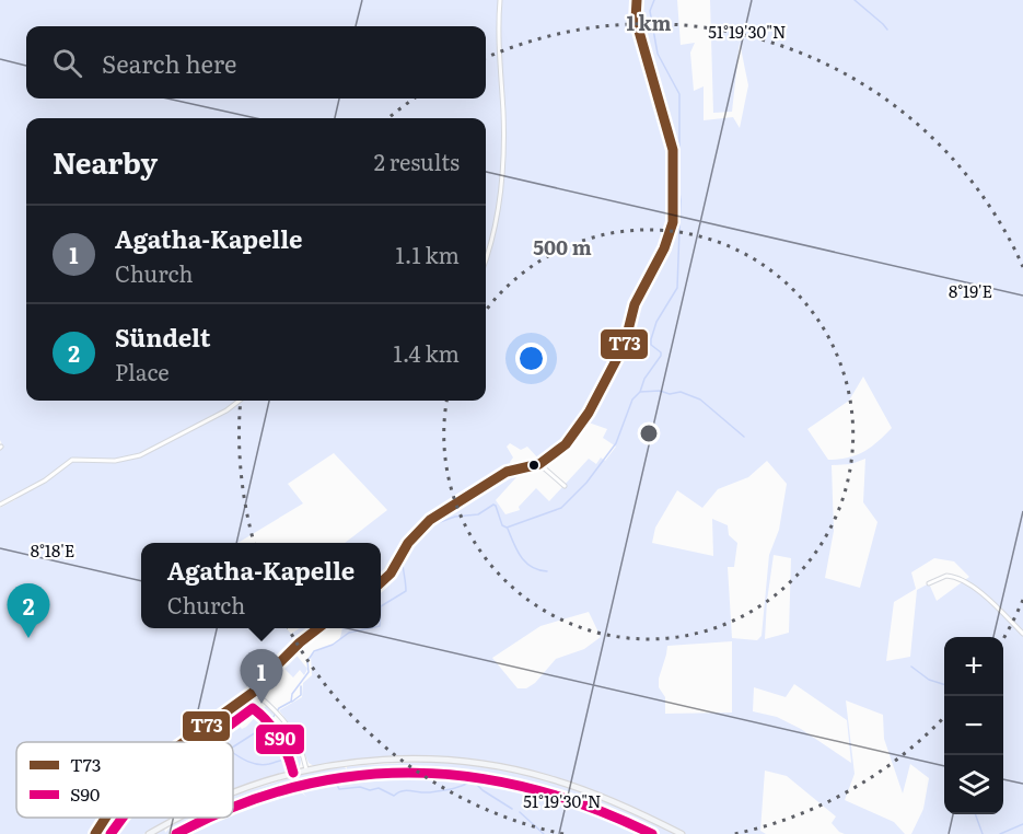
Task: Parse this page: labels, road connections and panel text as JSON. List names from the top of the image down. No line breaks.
{"lines":["transit line T73","transit line S90"],"legend":["T73","S90"],"page":{"search":"Search here","heading":["Nearby","2 results"],"list":[{"mark":"1","name":"Agatha-Kapelle","note":"Church","value":"1.1 km"},{"mark":"2","name":"Sündelt","note":"Place","value":"1.4 km"}],"popup":["Agatha-Kapelle","Church"],"pins":["2","1"],"map_buttons":["+","−"]},"coordinates":["51°19'30\"N","8°19'E","8°18'E"],"rings":["1 km","500 m"]}
